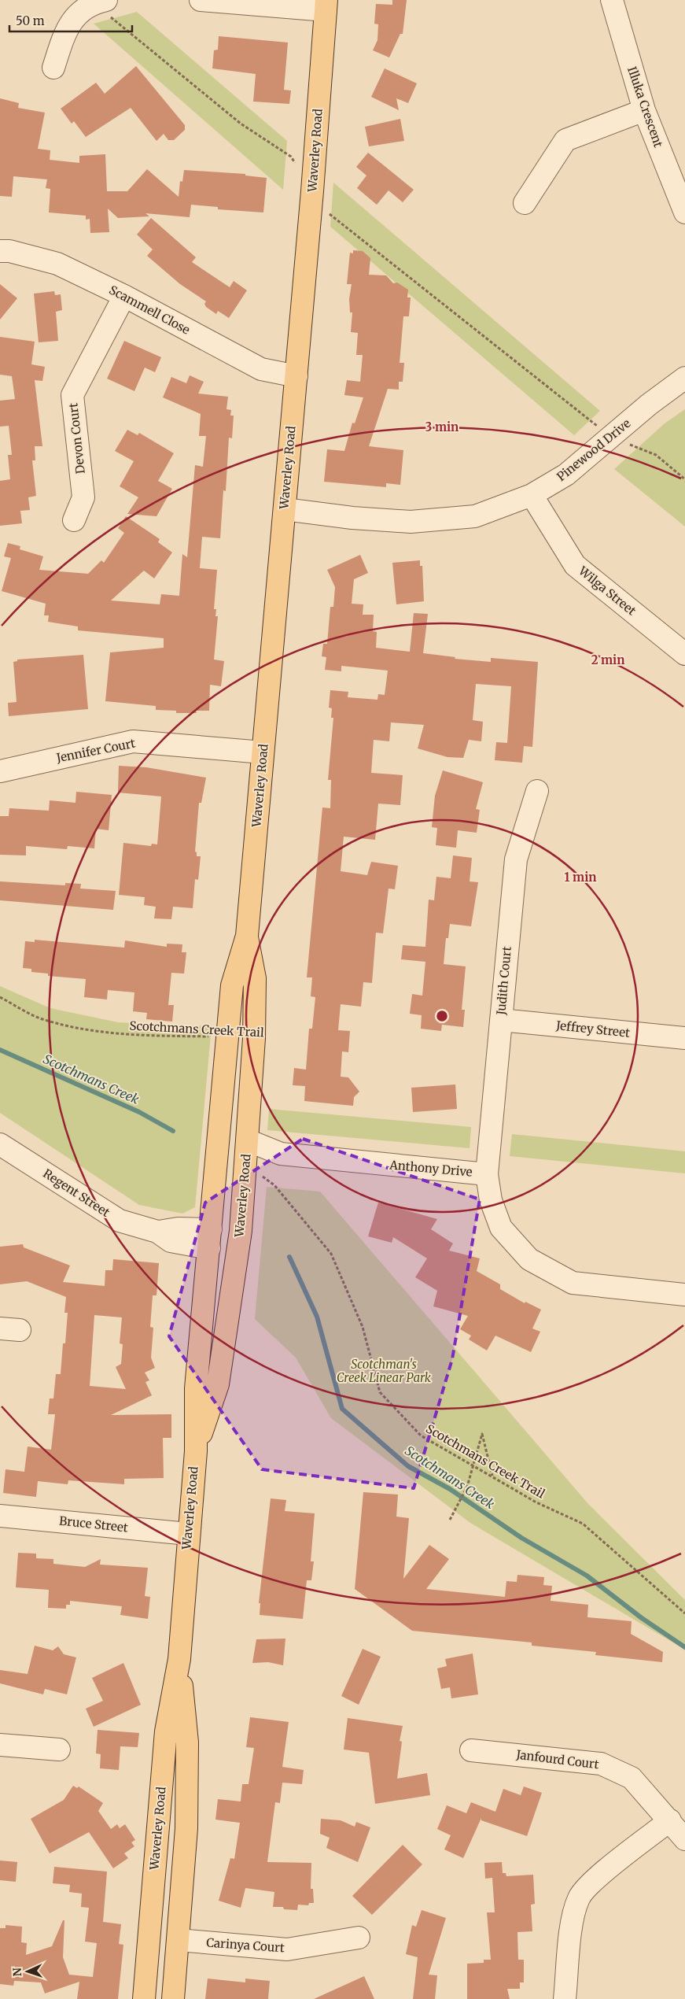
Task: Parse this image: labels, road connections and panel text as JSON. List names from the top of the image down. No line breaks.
{"streets":{"main road":["Waverley Road"],"street":["Illuka Crescent","Scammell Close","Devon Court","Pinewood Drive","Wilga Street","Jennifer Court","Judith Court","Jeffrey Street","Anthony Drive","Regent Street","Bruce Street","Janfourd Court","Carinya Court"],"path":["Scotchmans Creek Trail"]},"crossings":[["Waverley Road","Scammell Close"],["Waverley Road","Pinewood Drive"],["Waverley Road","Jennifer Court"],["Waverley Road","Scotchmans Creek Trail"],["Waverley Road","Anthony Drive"],["Waverley Road","Regent Street"],["Waverley Road","Bruce Street"],["Waverley Road","Carinya Court"],["Scammell Close","Devon Court"],["Pinewood Drive","Wilga Street"],["Judith Court","Jeffrey Street"],["Judith Court","Anthony Drive"],["Scotchmans Creek Trail","Anthony Drive"]],"water":["Scotchmans Creek"],"parks":["Scotchman's Creek Linear Park"],"scale_bar":"50 m","north":"left","rings":["3 min","2 min","1 min"]}
